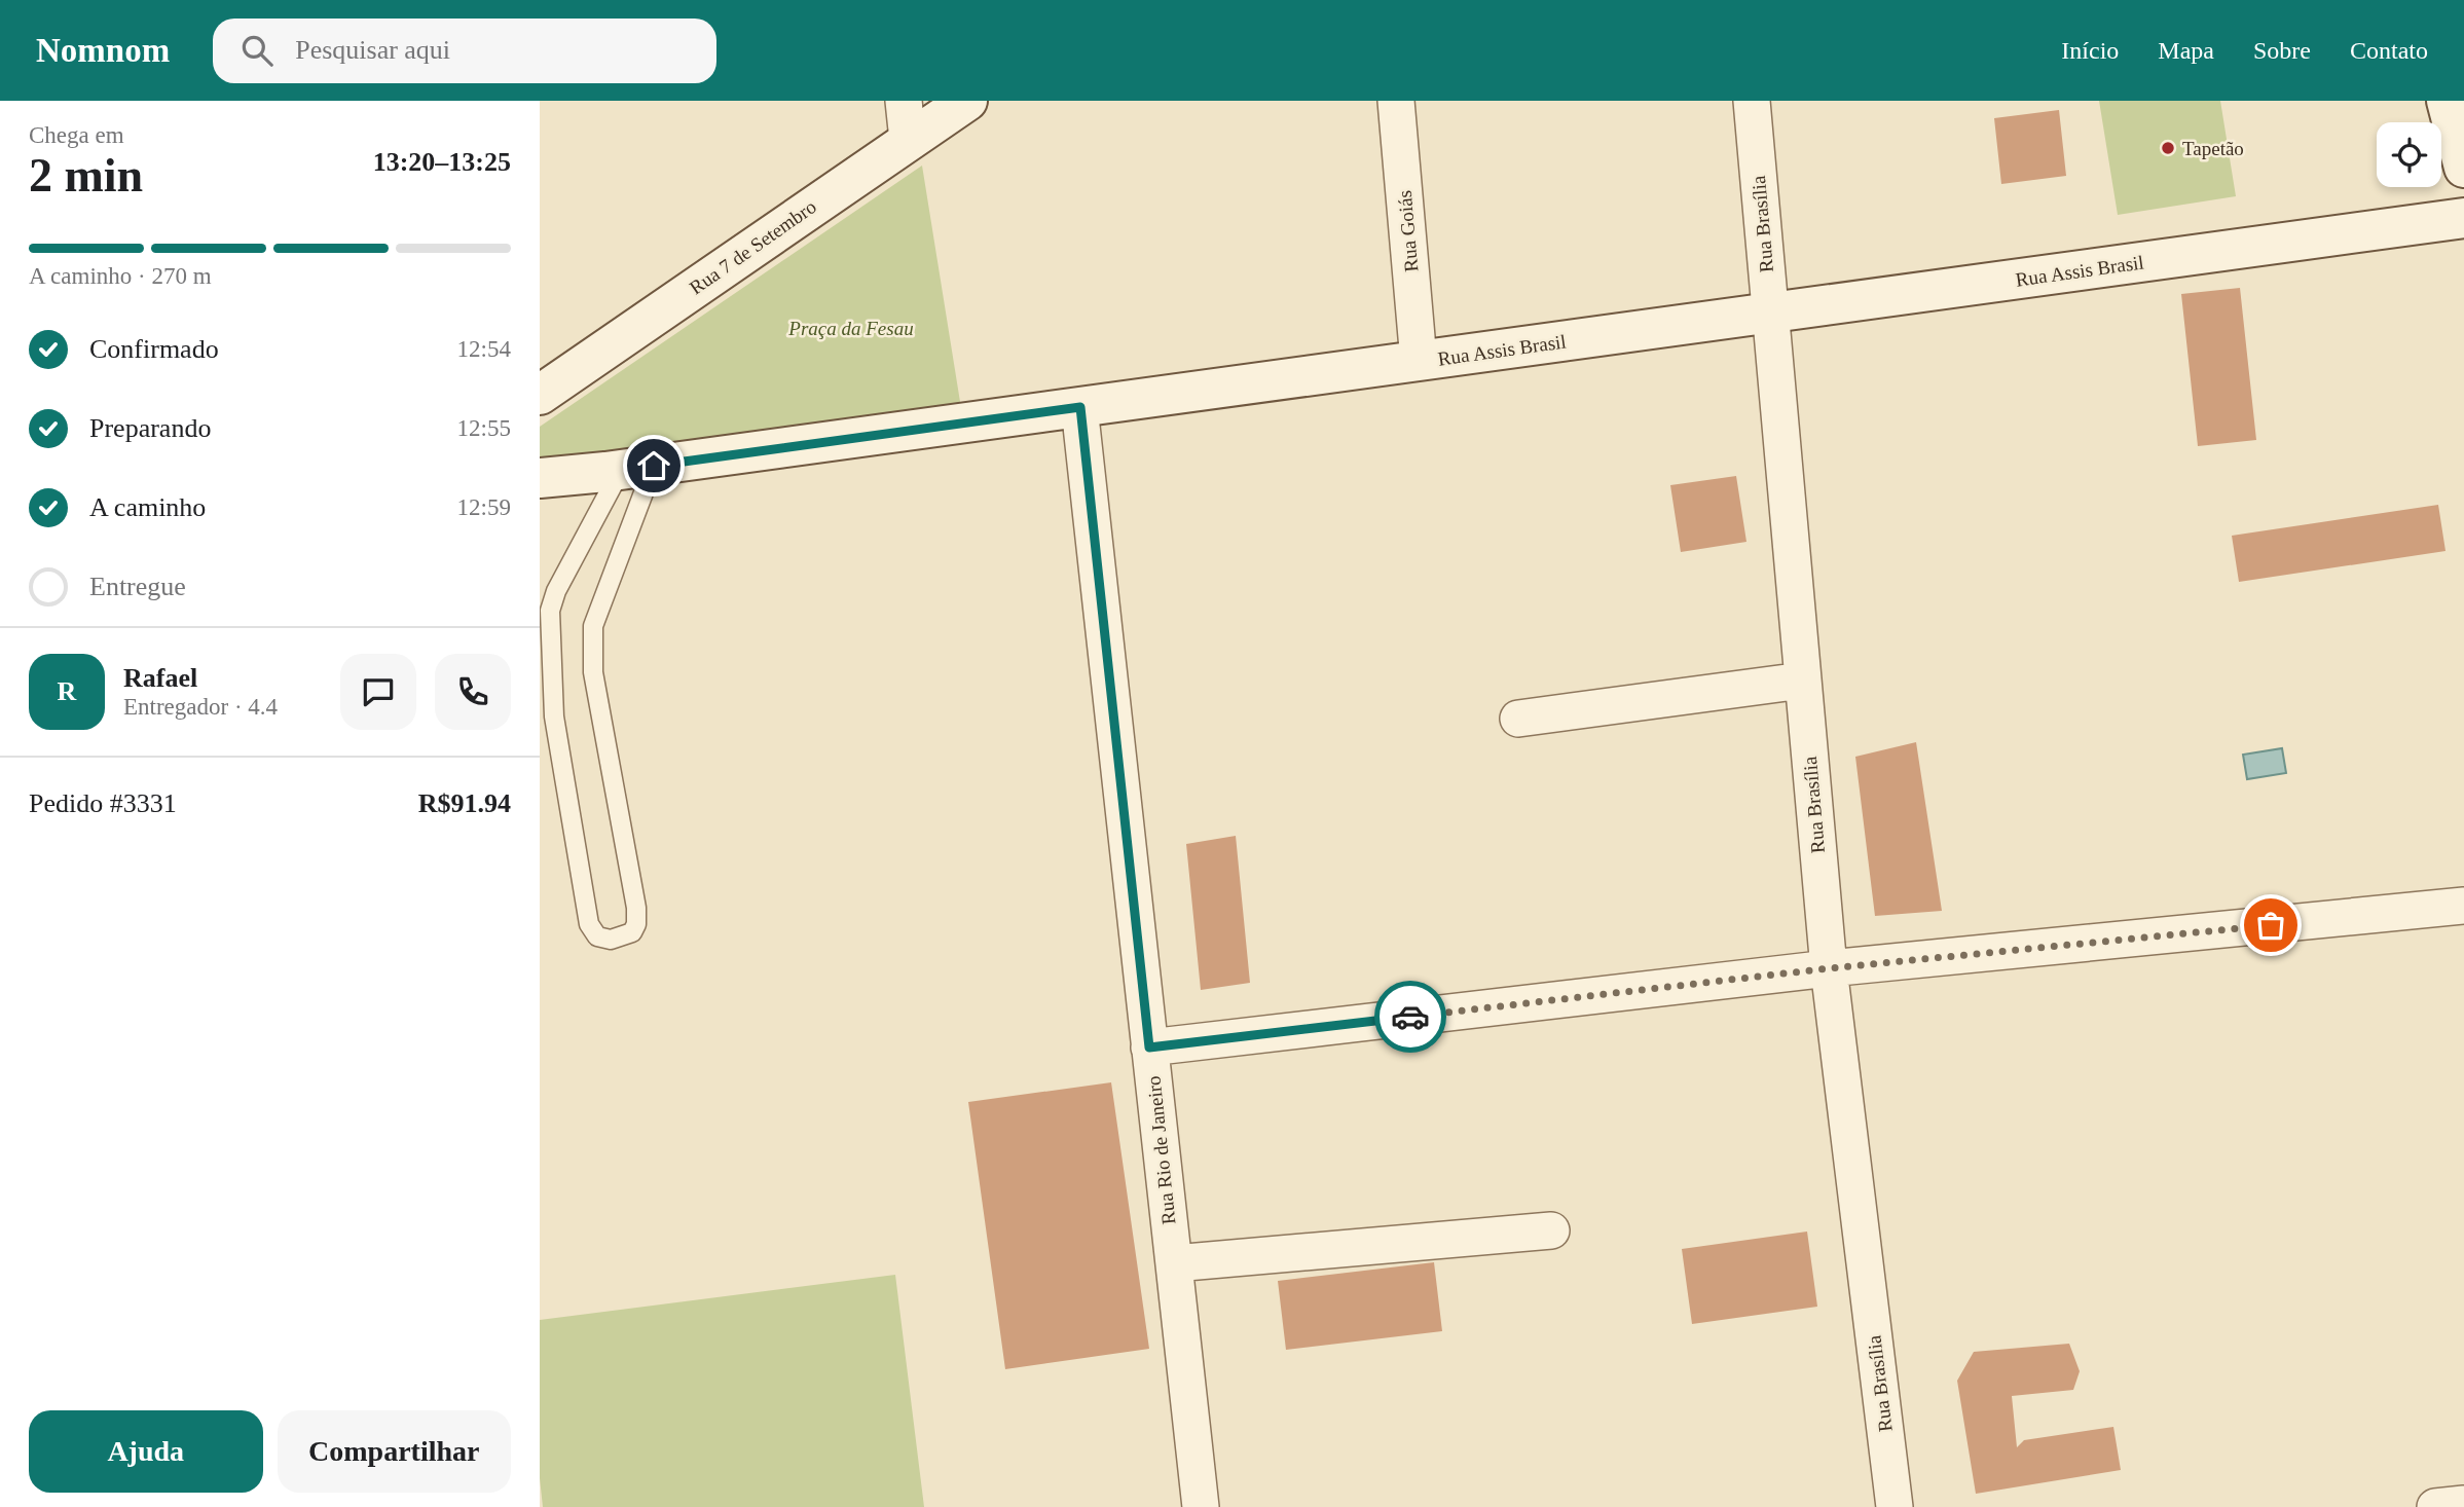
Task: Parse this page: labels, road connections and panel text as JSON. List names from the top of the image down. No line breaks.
{"streets":{"main road":["Rua 7 de Setembro","Rua Assis Brasil"],"street":["Rua Brasília","Rua Goiás","Rua Rio de Janeiro"]},"crossings":[["Rua Brasília","Rua Assis Brasil"],["Rua Goiás","Rua Assis Brasil"],["Rua Assis Brasil","Rua Rio de Janeiro"]],"parks":["Praça da Fesau"],"places":["Tapetão"],"page":{"header":"Nomnom","search":"Pesquisar aqui","nav":["Início","Mapa","Sobre","Contato"],"heading":["2 min","Chega em","13:20–13:25"],"panel":["Rafael","Entregador · 4.4","Pedido #3331","R$91.94"],"bar":"A caminho · 270 m","list":[["Confirmado","12:54"],["Preparando","12:55"],["A caminho","12:59"],"Entregue"],"round":"R","buttons":["Ajuda","Compartilhar"]}}
